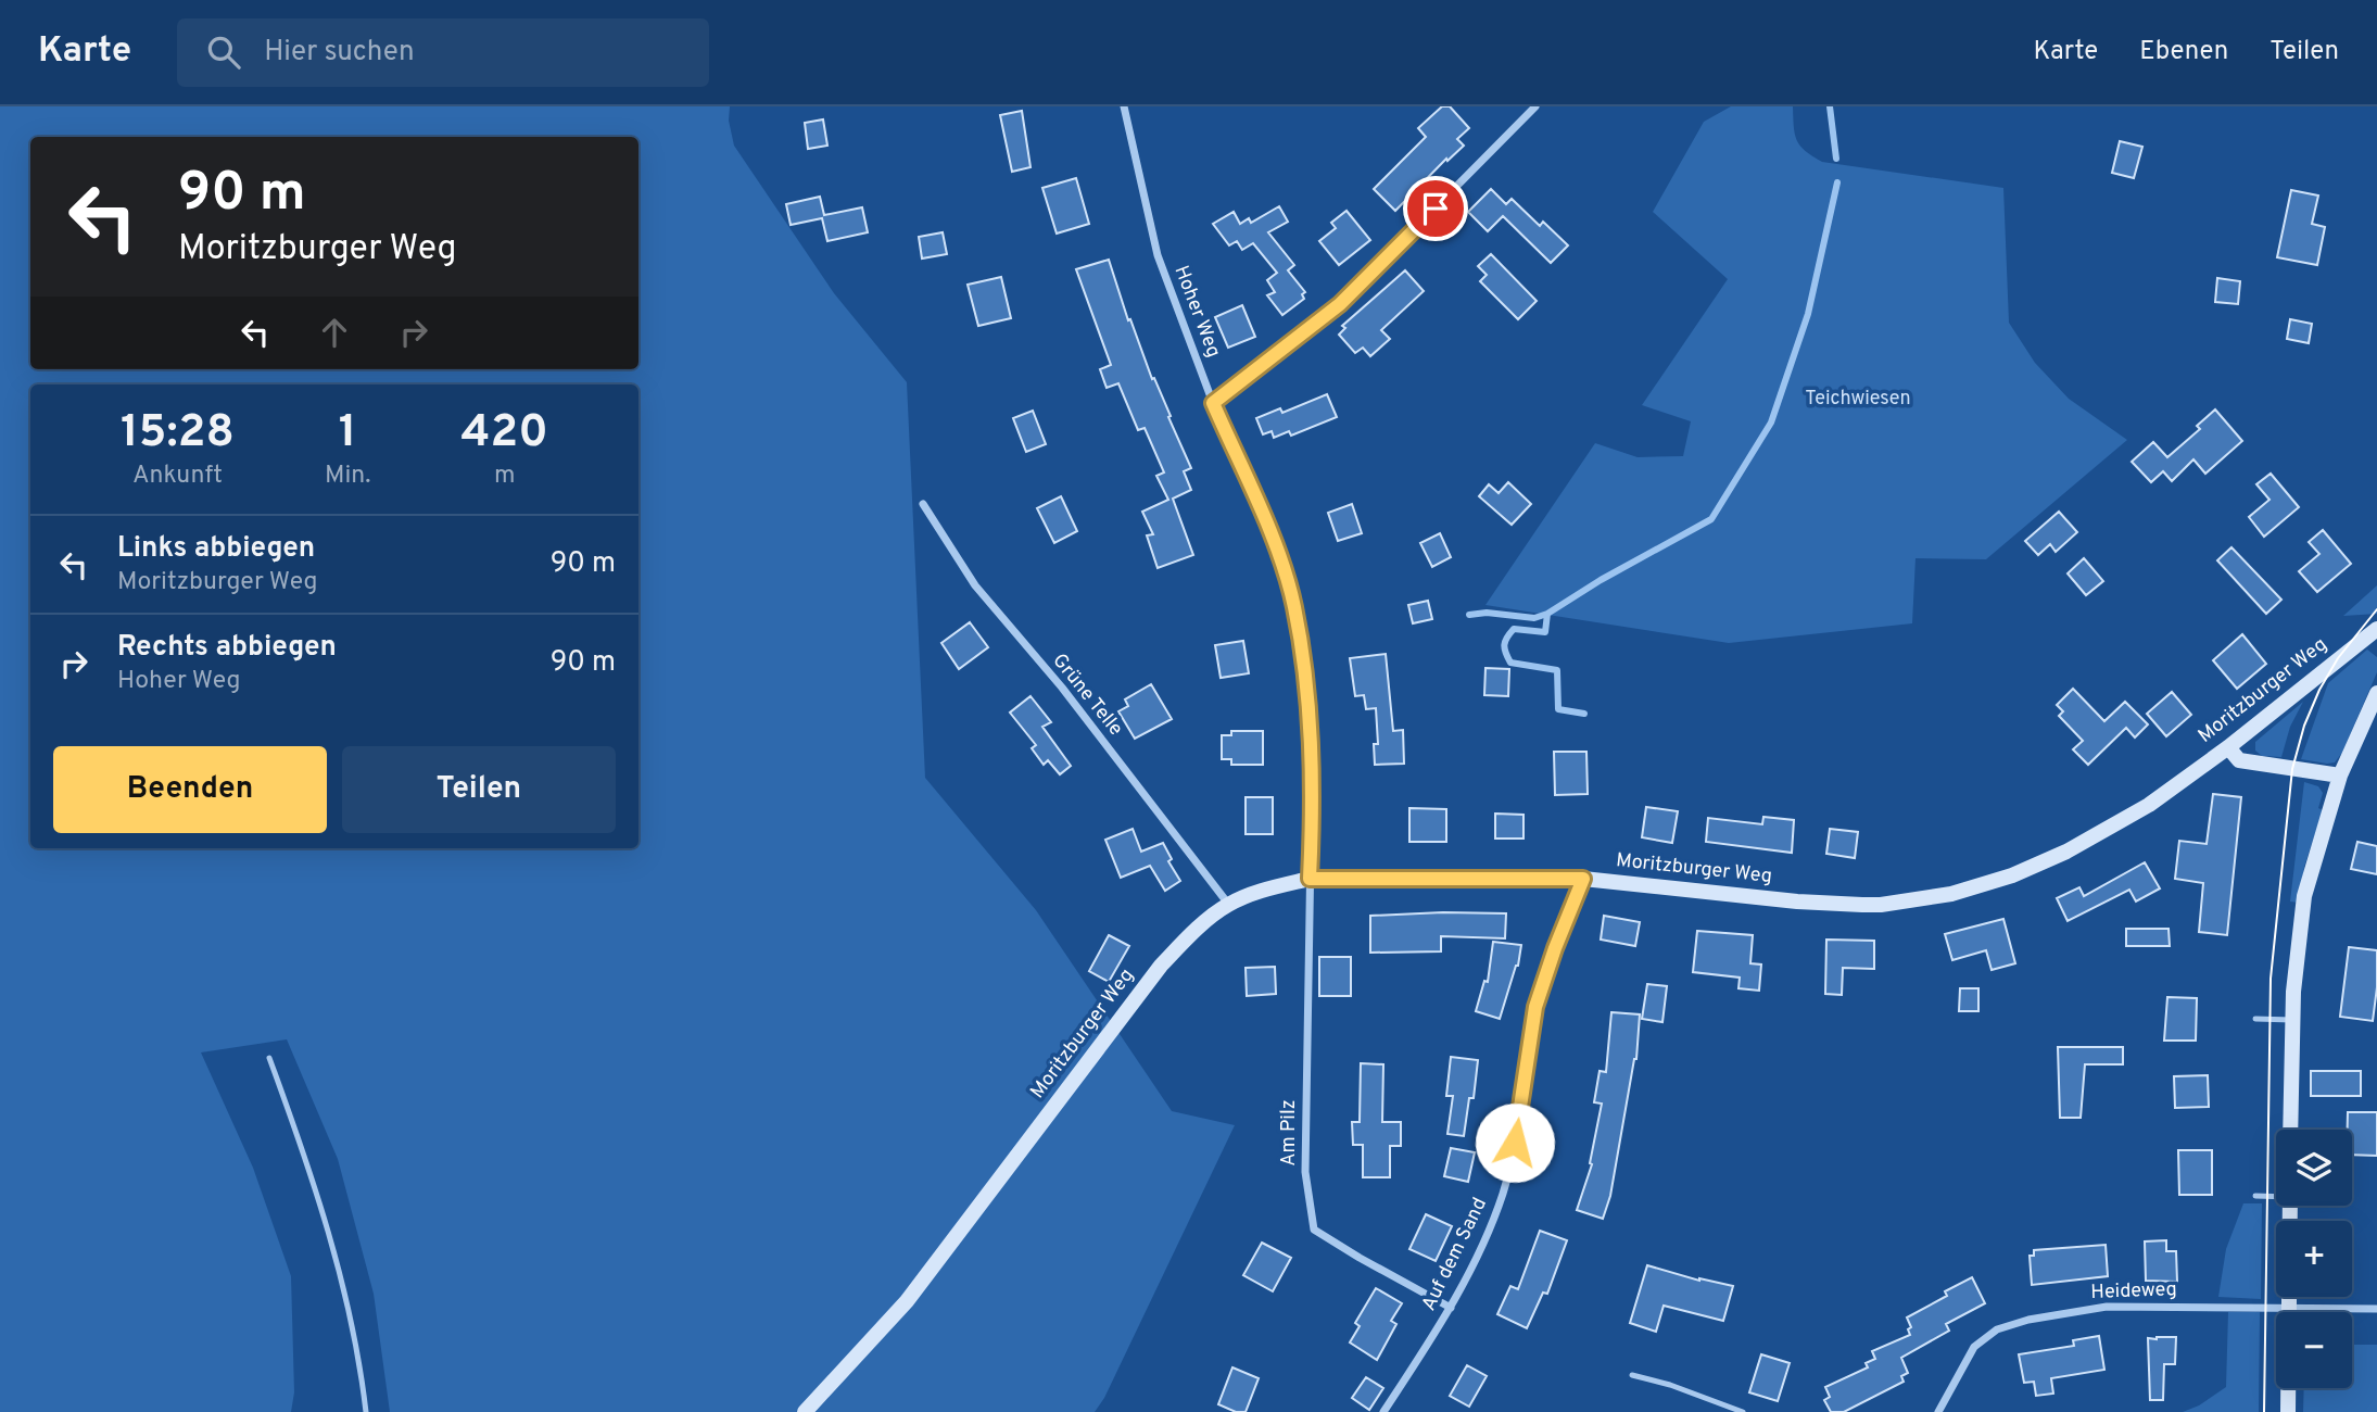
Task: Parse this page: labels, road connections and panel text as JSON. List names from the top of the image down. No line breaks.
{"streets":{"street":["Hoher Weg","Moritzburger Weg","Grüne Telle","Am Pilz","Auf dem Sand","Heideweg"]},"crossings":[["Hoher Weg","Moritzburger Weg"],["Hoher Weg","Am Pilz"],["Moritzburger Weg","Grüne Telle"],["Moritzburger Weg","Am Pilz"],["Moritzburger Weg","Auf dem Sand"],["Am Pilz","Auf dem Sand"]],"parks":["Teichwiesen"],"page":{"header":"Karte","search":"Hier suchen","nav":["Karte","Ebenen","Teilen"],"turn":["90 m","Moritzburger Weg"],"eta":["15:28","Ankunft","1","Min.","420","m"],"list":[{"name":"Links abbiegen","note":"Moritzburger Weg","value":"90 m"},{"name":"Rechts abbiegen","note":"Hoher Weg","value":"90 m"}],"buttons":["Beenden","Teilen"],"map_buttons":["+","−"]}}
